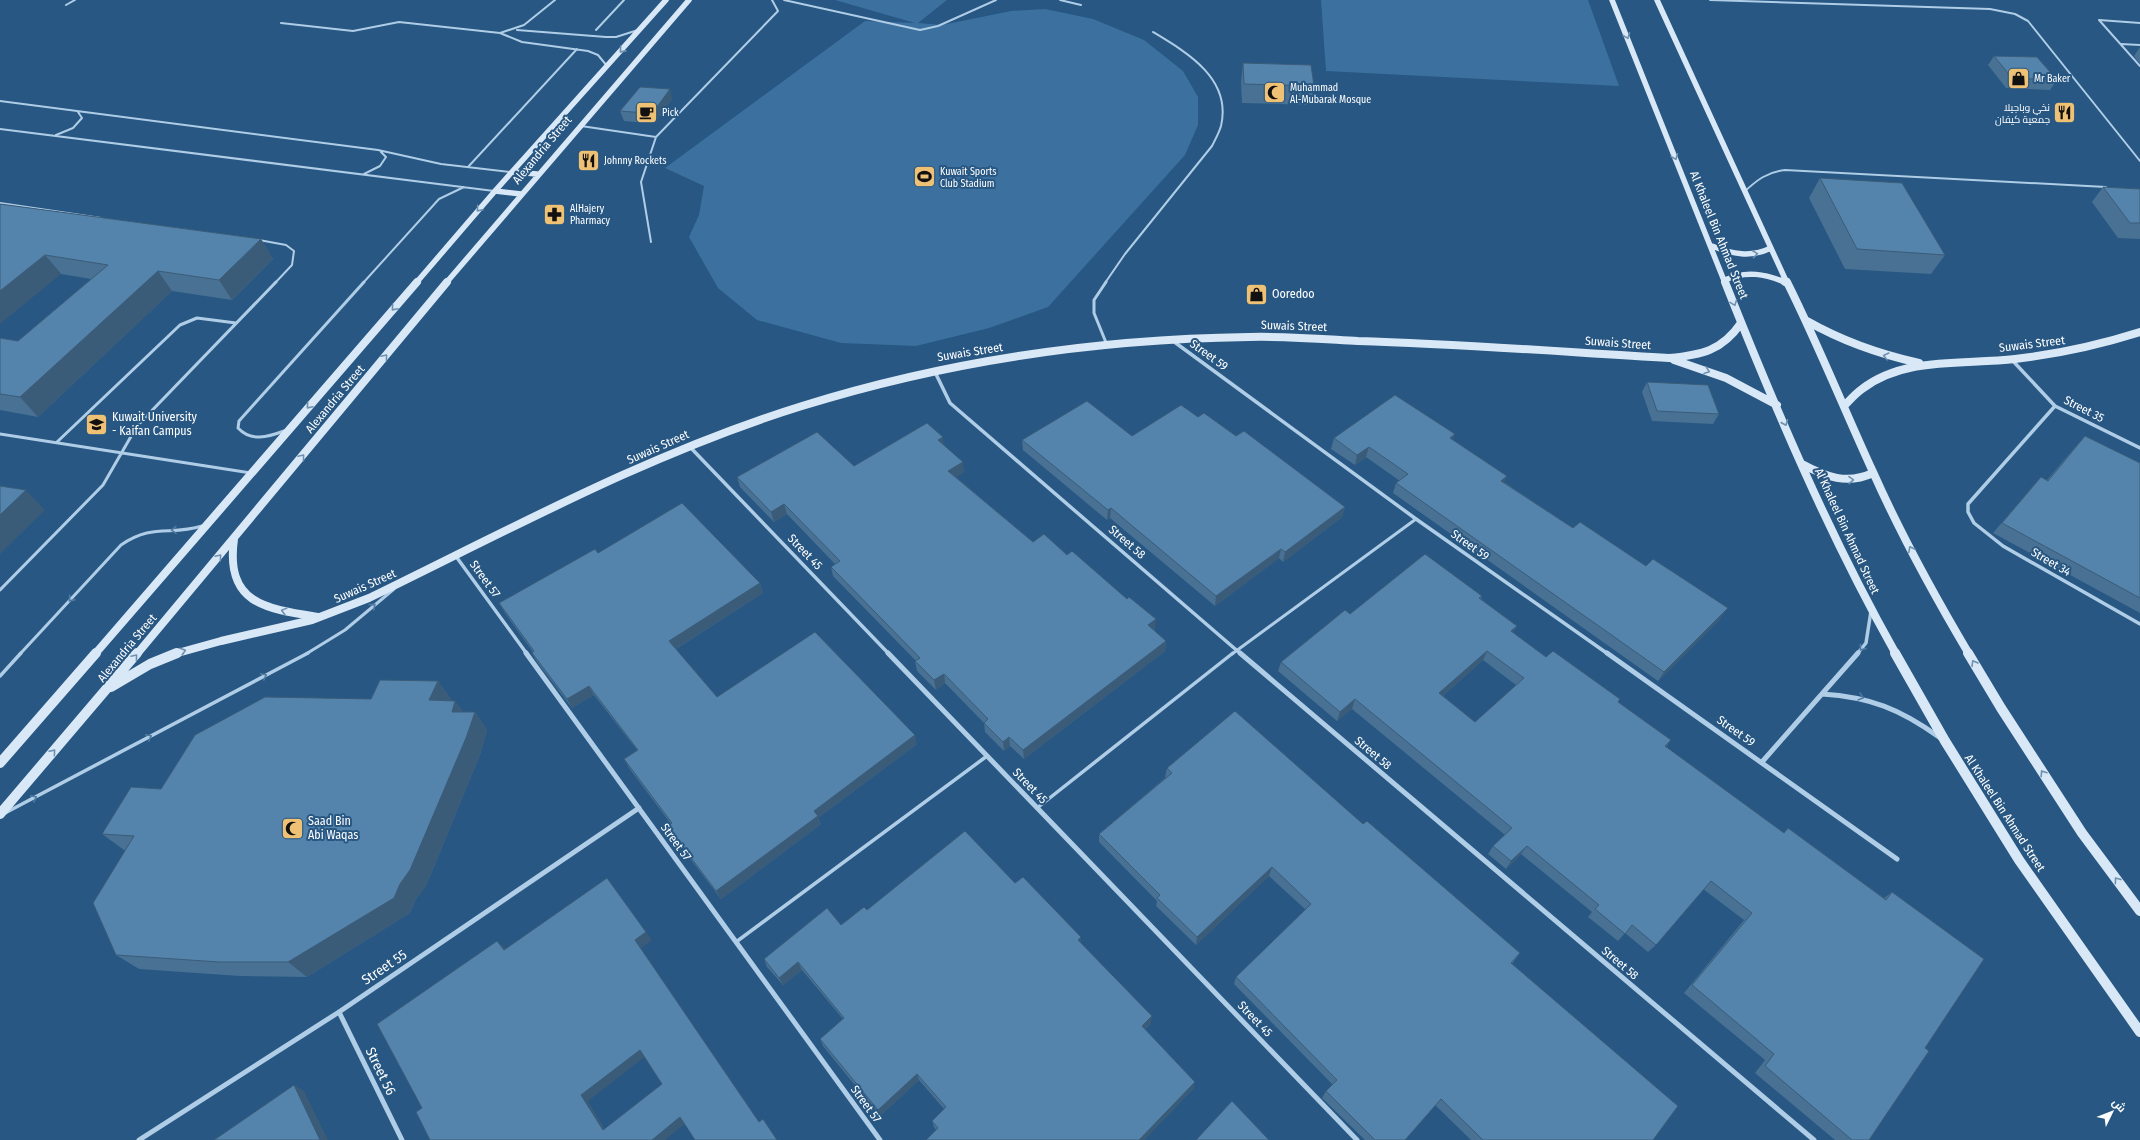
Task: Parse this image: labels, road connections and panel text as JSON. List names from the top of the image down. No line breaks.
{"streets":{"street":["Alexandria Street","Al Khaleel Bin Ahmad Street","Suwais Street","Street 59","Street 35","Street 58","Street 45","Street 57","Street 55","Street 56"]},"crossings":[["Alexandria Street","Suwais Street"],["Al Khaleel Bin Ahmad Street","Suwais Street"],["Al Khaleel Bin Ahmad Street","Street 59"],["Suwais Street","Street 59"],["Suwais Street","Street 35"],["Suwais Street","Street 58"],["Suwais Street","Street 45"],["Suwais Street","Street 57"],["Street 57","Street 55"],["Street 55","Street 56"]],"places":{"shop":["Mr Baker","Ooredoo"],"mosque":["Muhammad Al-Mubarak Mosque","Saad Bin Abi Waqas"],"cafe":["Pick"],"restaurant":["نخي وباجيلا جمعية كيفان","Johnny Rockets"],"sports":["Kuwait Sports Club Stadium"],"pharmacy":["AlHajery Pharmacy"],"school or university":["Kuwait University - Kaifan Campus"]},"north":"top right"}
